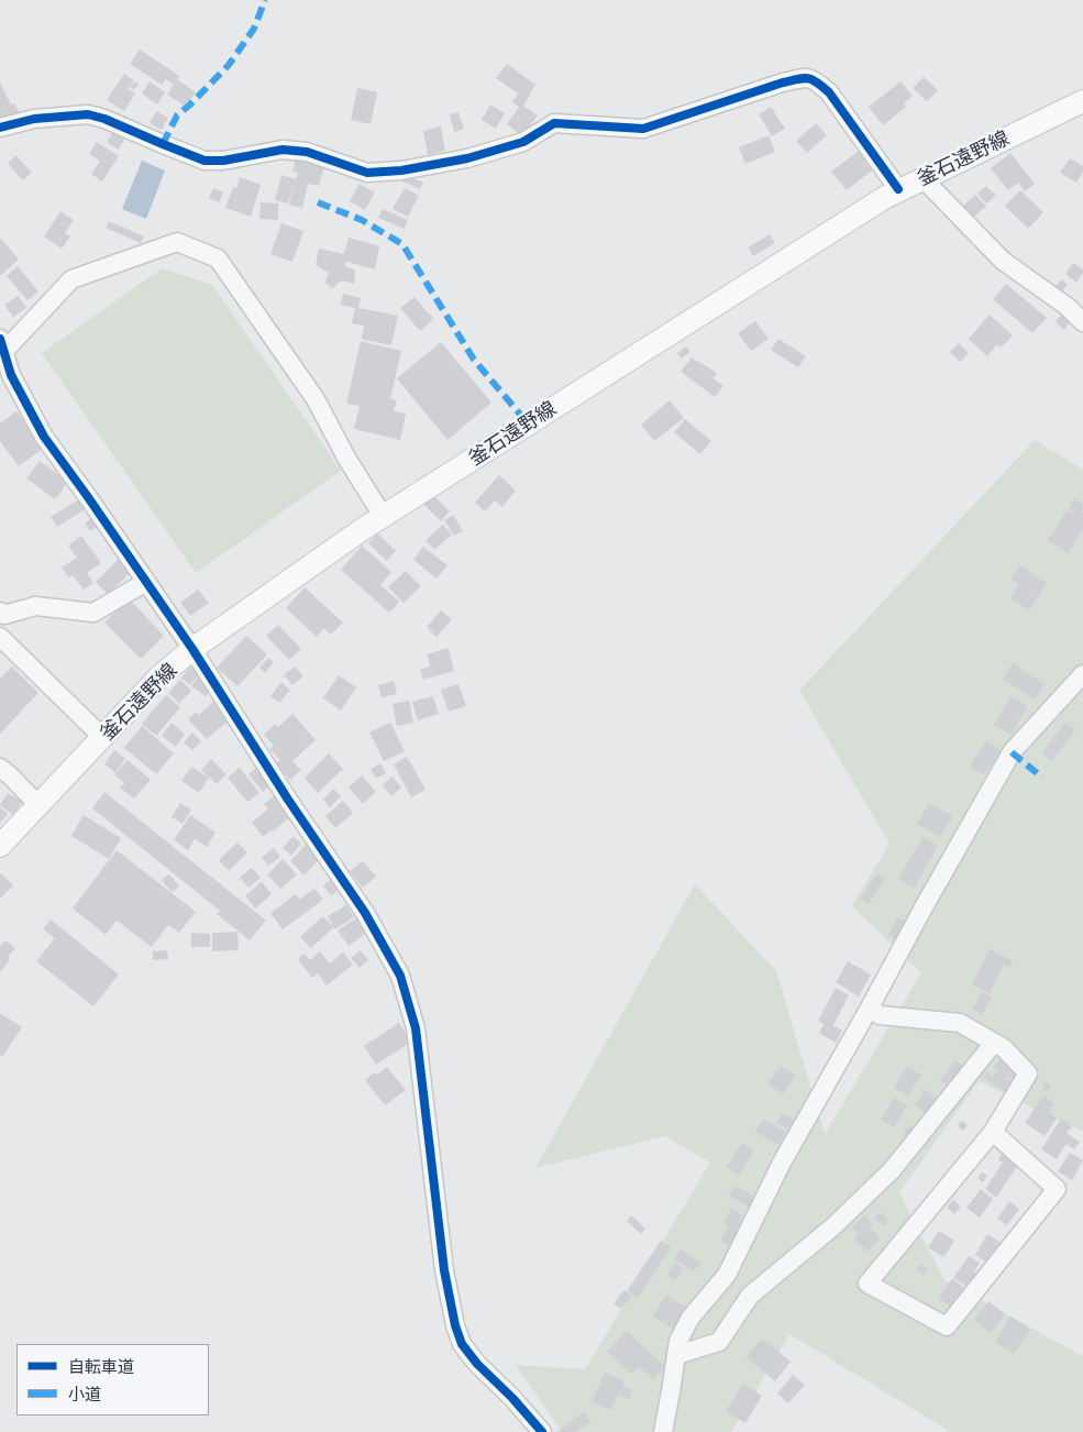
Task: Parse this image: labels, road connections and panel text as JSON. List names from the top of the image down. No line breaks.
{"streets":{"main road":["釜石遠野線"]},"legend":["自転車道","小道"]}
